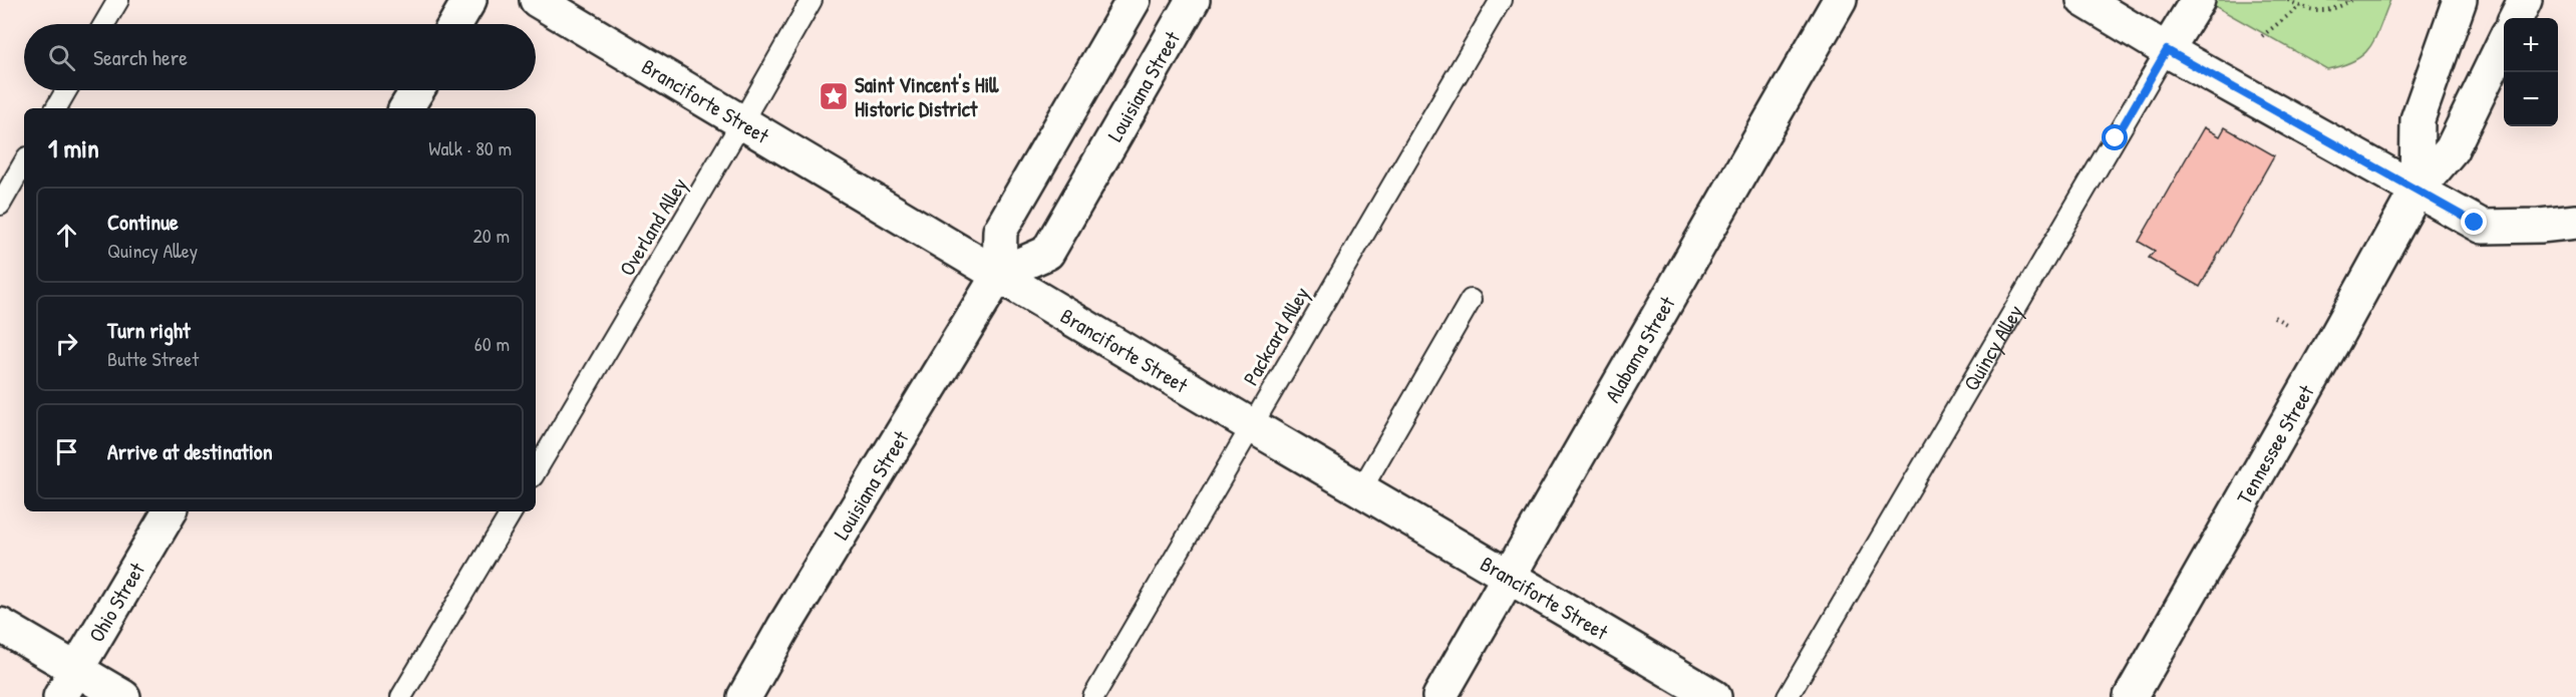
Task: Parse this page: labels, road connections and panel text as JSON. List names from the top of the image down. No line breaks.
{"streets":{"street":["Louisiana Street","Branciforte Street","Alabama Street","Quincy Alley","Tennessee Street","Ohio Street"],"lane":["Overland Alley","Packcard Alley"]},"crossings":[["Louisiana Street","Branciforte Street"],["Branciforte Street","Overland Alley"],["Branciforte Street","Packcard Alley"],["Branciforte Street","Alabama Street"]],"places":{"place":["Saint Vincent's Hill Historic District"]},"page":{"map_buttons":["+","−"],"search":"Search here","heading":["1 min","Walk · 80 m"],"list":[["Continue","Quincy Alley","20 m"],["Turn right","Butte Street","60 m"],"Arrive at destination"]}}
